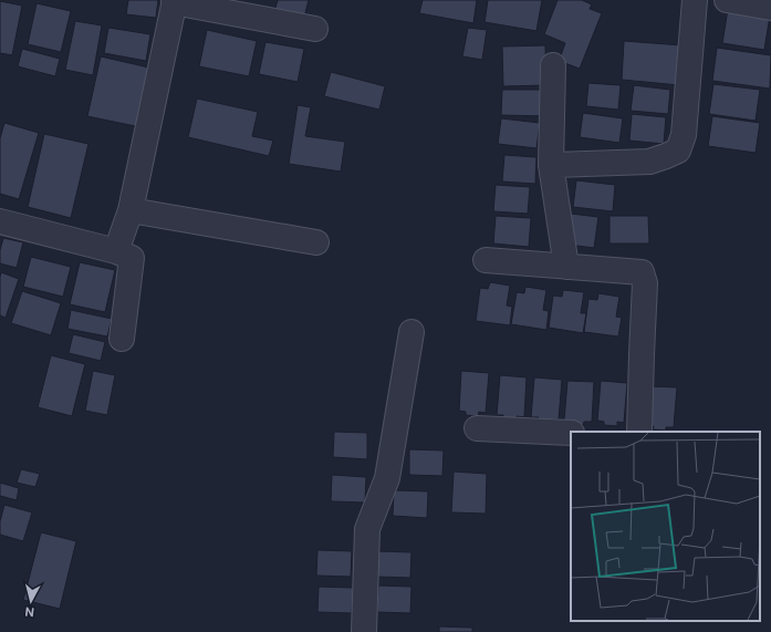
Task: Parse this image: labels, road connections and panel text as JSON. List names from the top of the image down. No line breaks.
{"north":"bottom"}
